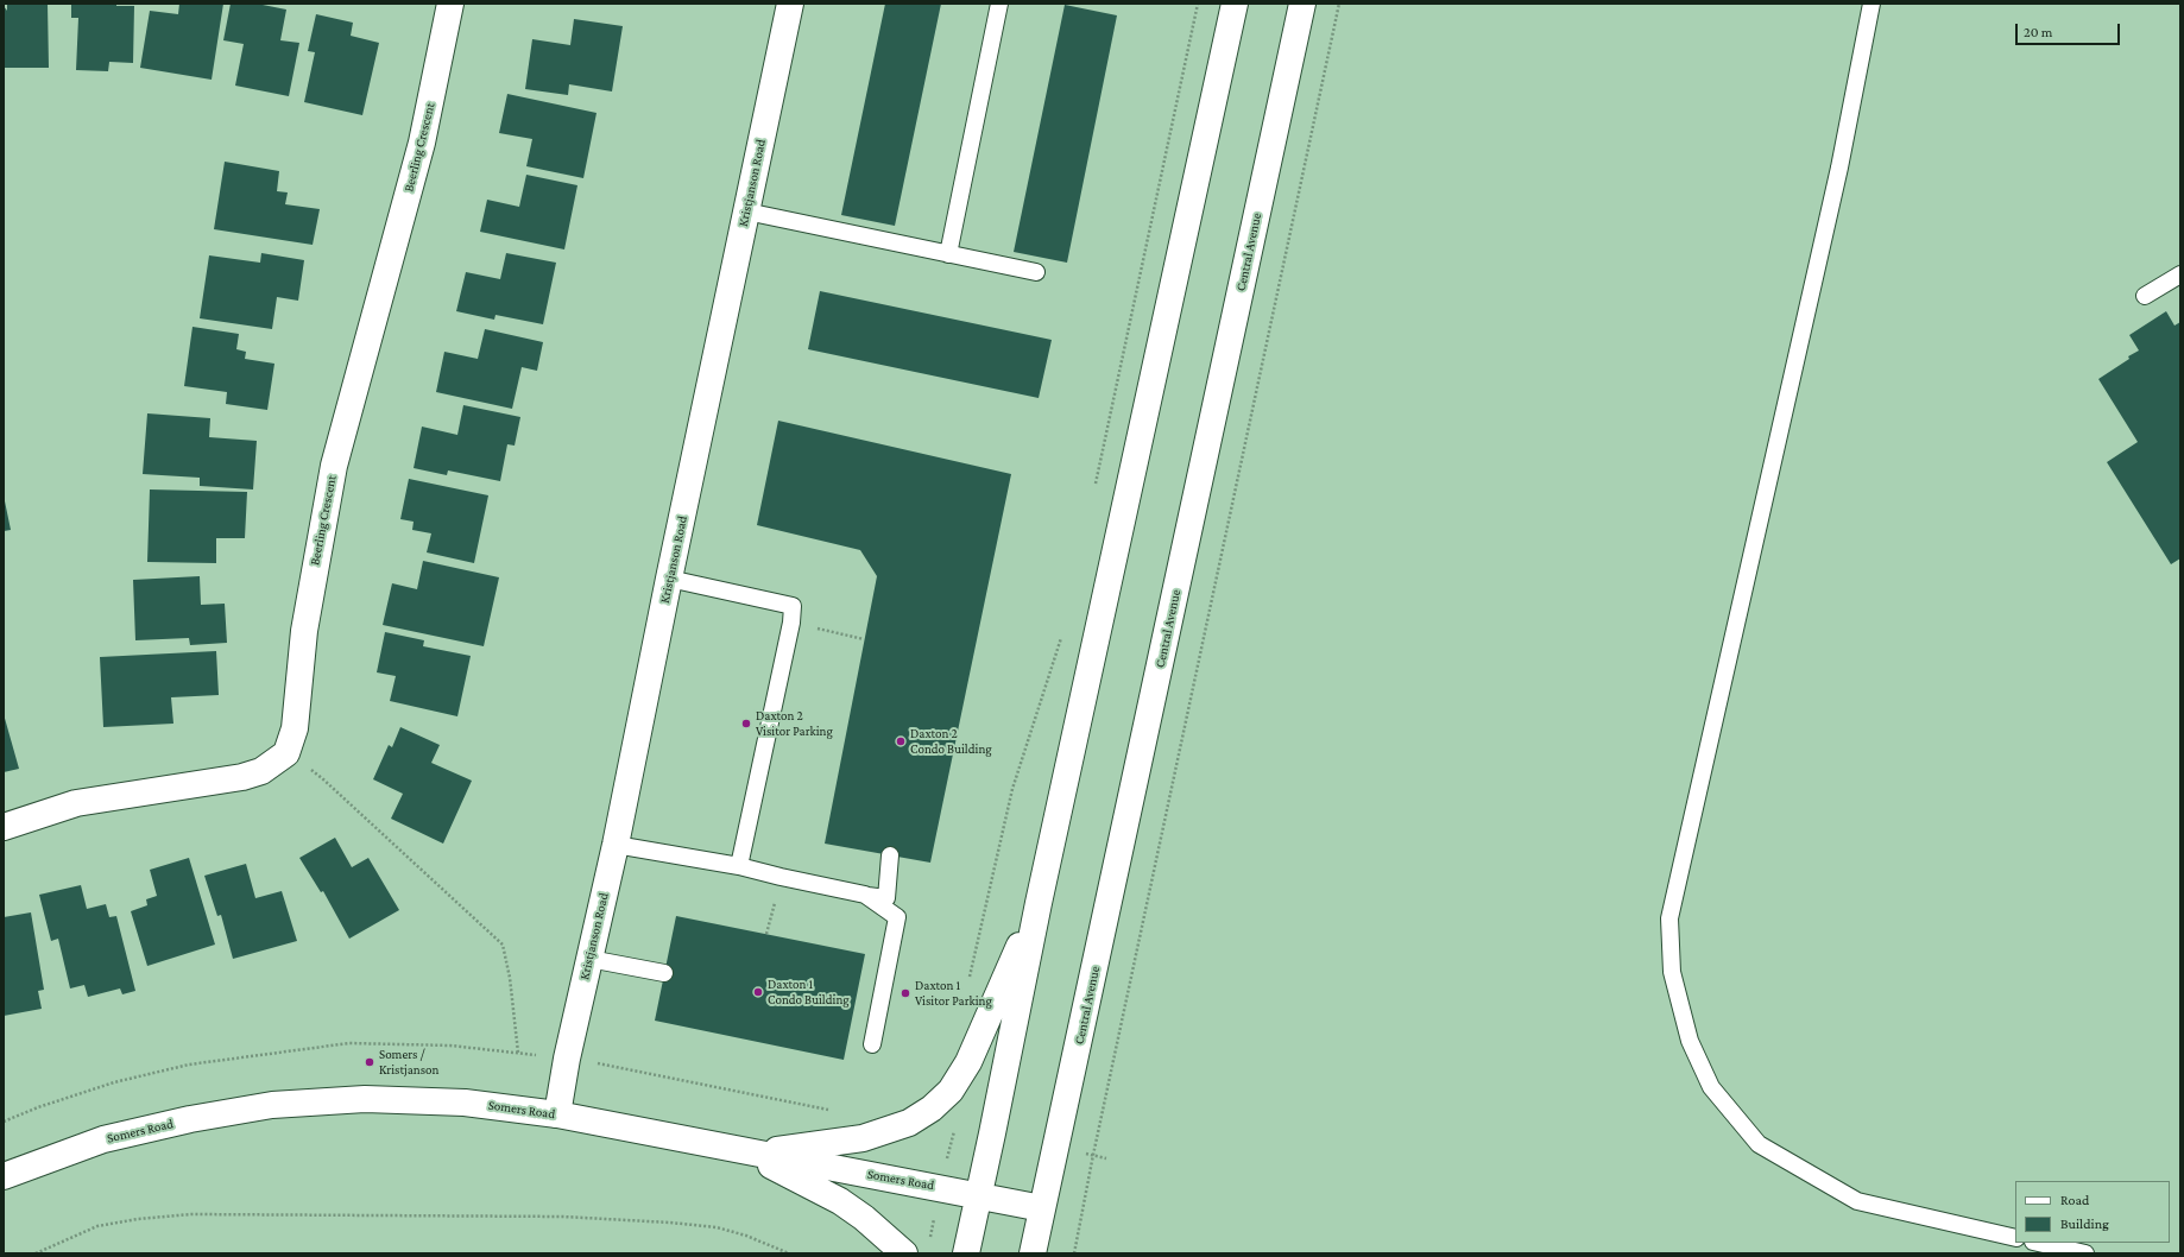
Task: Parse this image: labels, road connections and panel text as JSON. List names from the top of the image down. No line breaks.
{"streets":{"street":["Beerling Crescent","Kristjanson Road","Central Avenue","Somers Road"]},"crossings":[["Kristjanson Road","Somers Road"],["Central Avenue","Somers Road"]],"places":["Daxton 2 Visitor Parking","Daxton 2 Condo Building","Daxton 1 Condo Building","Daxton 1 Visitor Parking","Somers / Kristjanson"],"legend":["Road","Building"],"scale_bar":"20 m"}
